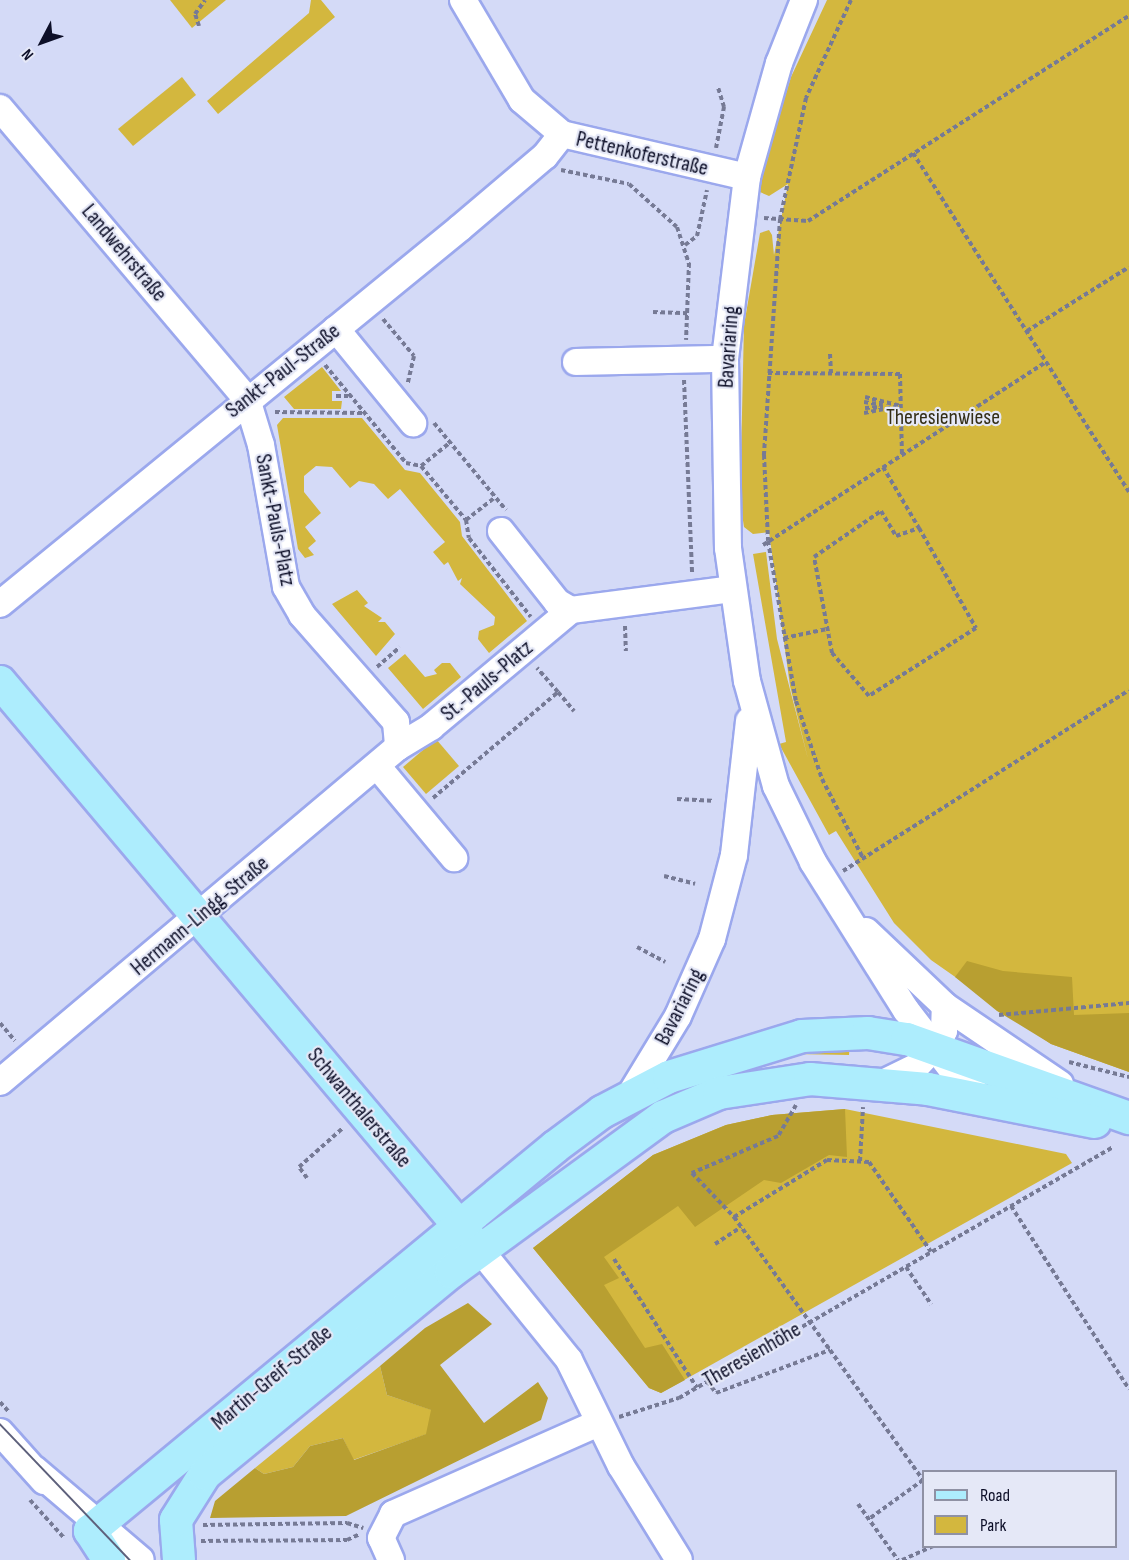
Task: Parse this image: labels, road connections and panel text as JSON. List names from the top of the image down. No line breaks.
{"streets":{"main road":["Bavariaring","Schwanthalerstraße","Martin-Greif-Straße"],"street":["Pettenkoferstraße","Landwehrstraße","Sankt-Paul-Straße","Sankt-Pauls-Platz","St.-Pauls-Platz","Hermann-Lingg-Straße"],"path":["Theresienhöhe"]},"crossings":[["Pettenkoferstraße","Bavariaring"],["Pettenkoferstraße","Sankt-Paul-Straße"],["Landwehrstraße","Sankt-Paul-Straße"],["Landwehrstraße","Sankt-Pauls-Platz"],["Bavariaring","Schwanthalerstraße"],["Bavariaring","Theresienhöhe"],["Bavariaring","Martin-Greif-Straße"],["Sankt-Paul-Straße","Sankt-Pauls-Platz"],["Sankt-Pauls-Platz","St.-Pauls-Platz"],["Sankt-Pauls-Platz","Hermann-Lingg-Straße"],["St.-Pauls-Platz","Hermann-Lingg-Straße"],["Hermann-Lingg-Straße","Schwanthalerstraße"],["Schwanthalerstraße","Theresienhöhe"],["Schwanthalerstraße","Martin-Greif-Straße"]],"parks":["Theresienwiese"],"legend":["Road","Park"],"north":"bottom left"}
